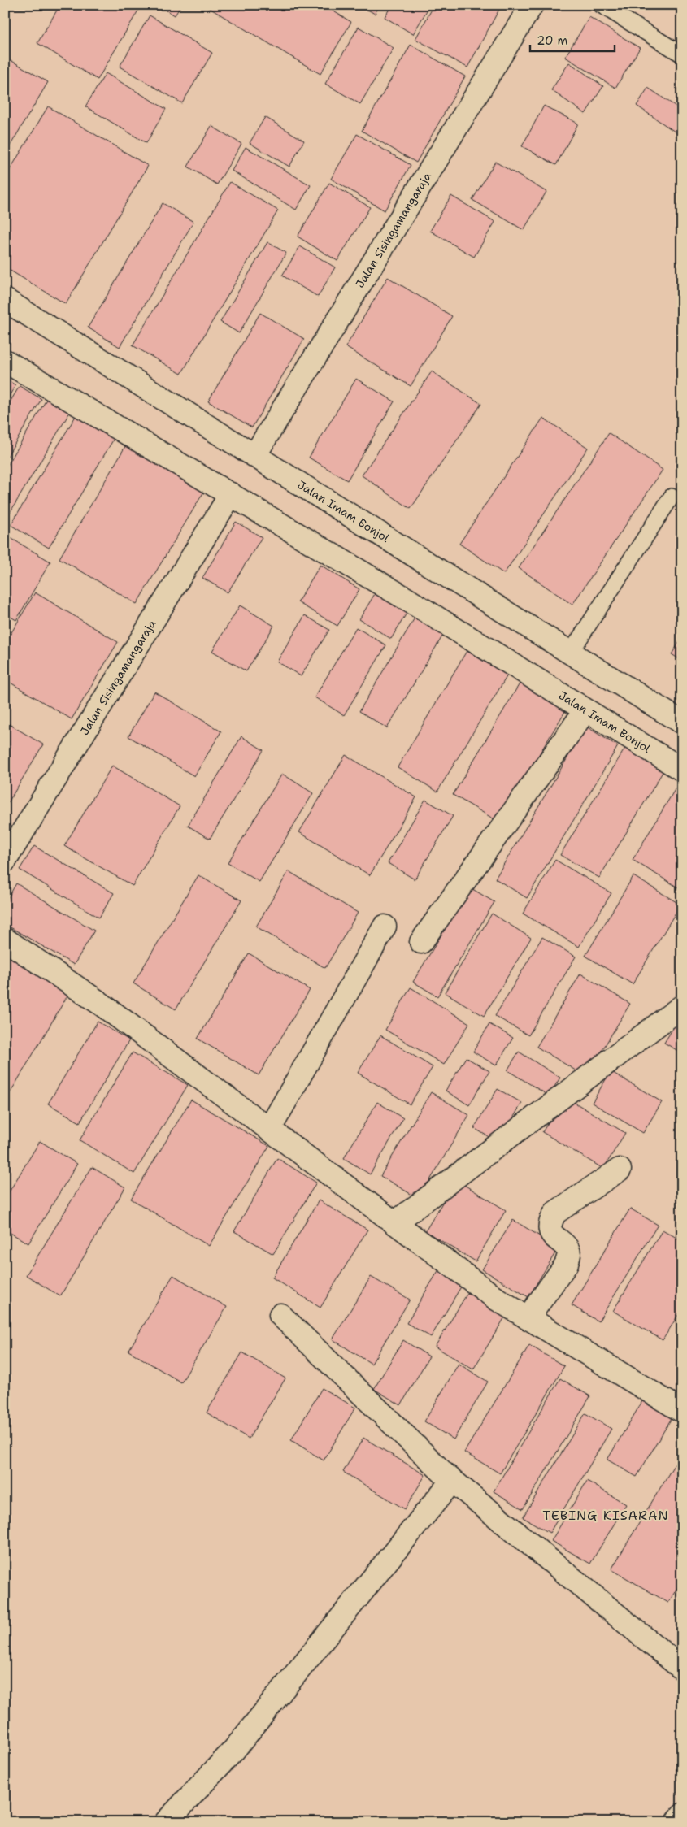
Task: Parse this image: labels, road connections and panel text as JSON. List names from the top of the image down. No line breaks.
{"streets":{"street":["Jalan Sisingamangaraja","Jalan Imam Bonjol"]},"crossings":[["Jalan Sisingamangaraja","Jalan Imam Bonjol"]],"districts":["TEBING KISARAN"],"scale_bar":"20 m"}
